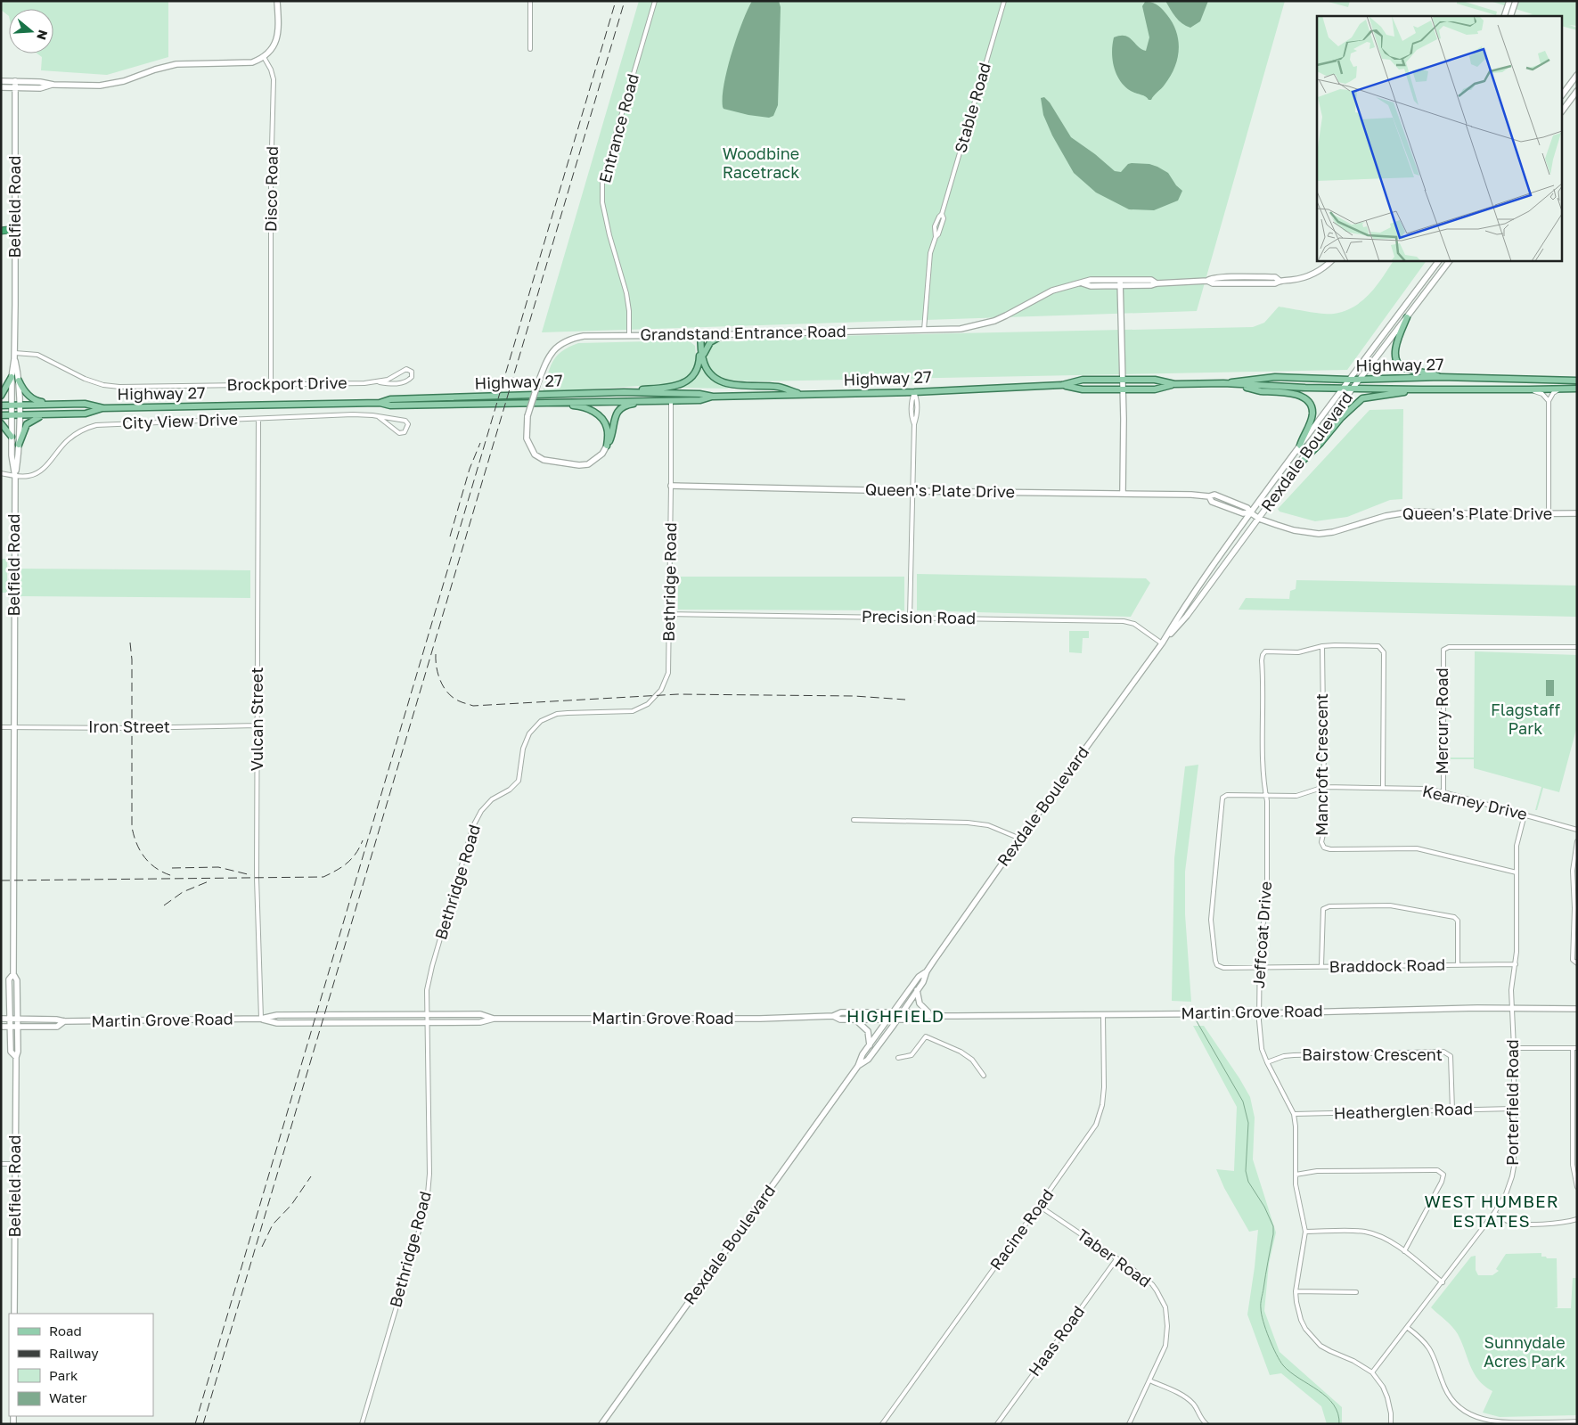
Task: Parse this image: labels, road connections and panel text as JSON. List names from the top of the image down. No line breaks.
{"streets":{"main road":["Belfield Road","Grandstand Entrance Road","Highway 27","Rexdale Boulevard","Queen's Plate Drive","Martin Grove Road"],"street":["Stable Road","Entrance Road","Disco Road","Brockport Drive","City View Drive","Bethridge Road","Precision Road","Vulcan Street","Mercury Road","Iron Street","Mancroft Crescent","Kearney Drive","Jeffcoat Drive","Braddock Road","Bairstow Crescent","Porterfield Road","Heatherglen Road","Racine Road","Taber Road","Haas Road"]},"crossings":[["Stable Road","Grandstand Entrance Road"],["Entrance Road","Grandstand Entrance Road"],["Disco Road","Brockport Drive"],["Belfield Road","Highway 27"],["Belfield Road","Brockport Drive"],["Belfield Road","City View Drive"],["Belfield Road","Iron Street"],["Belfield Road","Martin Grove Road"],["Highway 27","Rexdale Boulevard"],["Highway 27","Bethridge Road"],["City View Drive","Vulcan Street"],["Rexdale Boulevard","Queen's Plate Drive"],["Rexdale Boulevard","Precision Road"],["Rexdale Boulevard","Martin Grove Road"],["Queen's Plate Drive","Bethridge Road"],["Bethridge Road","Precision Road"],["Bethridge Road","Martin Grove Road"],["Vulcan Street","Iron Street"],["Vulcan Street","Martin Grove Road"],["Mercury Road","Kearney Drive"],["Mancroft Crescent","Kearney Drive"],["Mancroft Crescent","Jeffcoat Drive"],["Mancroft Crescent","Porterfield Road"],["Kearney Drive","Jeffcoat Drive"],["Kearney Drive","Braddock Road"],["Kearney Drive","Porterfield Road"],["Jeffcoat Drive","Braddock Road"],["Jeffcoat Drive","Martin Grove Road"],["Jeffcoat Drive","Bairstow Crescent"],["Jeffcoat Drive","Porterfield Road"],["Jeffcoat Drive","Heatherglen Road"],["Braddock Road","Porterfield Road"],["Martin Grove Road","Porterfield Road"],["Martin Grove Road","Racine Road"],["Bairstow Crescent","Heatherglen Road"],["Porterfield Road","Heatherglen Road"],["Racine Road","Taber Road"],["Taber Road","Haas Road"]],"districts":["HIGHFIELD","WEST HUMBER ESTATES"],"parks":["Woodbine Racetrack","Flagstaff Park","Sunnydale Acres Park"],"legend":["Road","Railway","Park","Water"],"north":"right"}
